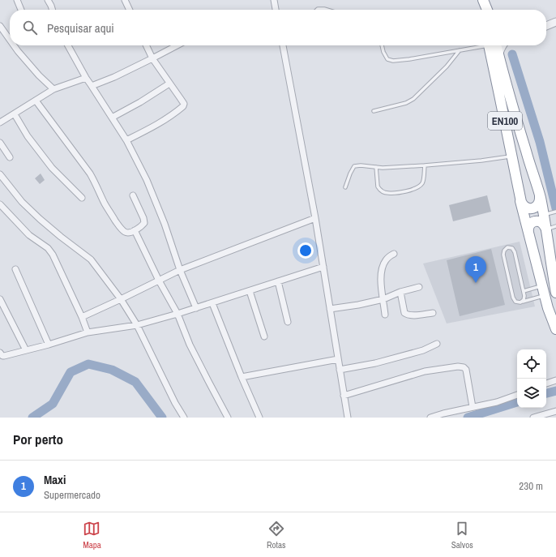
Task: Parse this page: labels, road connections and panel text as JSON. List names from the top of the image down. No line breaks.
{"streets":{"highway":["EN100"]},"page":{"search":"Pesquisar aqui","pins":"1","heading":"Por perto","list":[{"mark":"1","name":"Maxi","note":"Supermercado","value":"230 m"}],"nav":["Mapa","Rotas","Salvos"]}}
